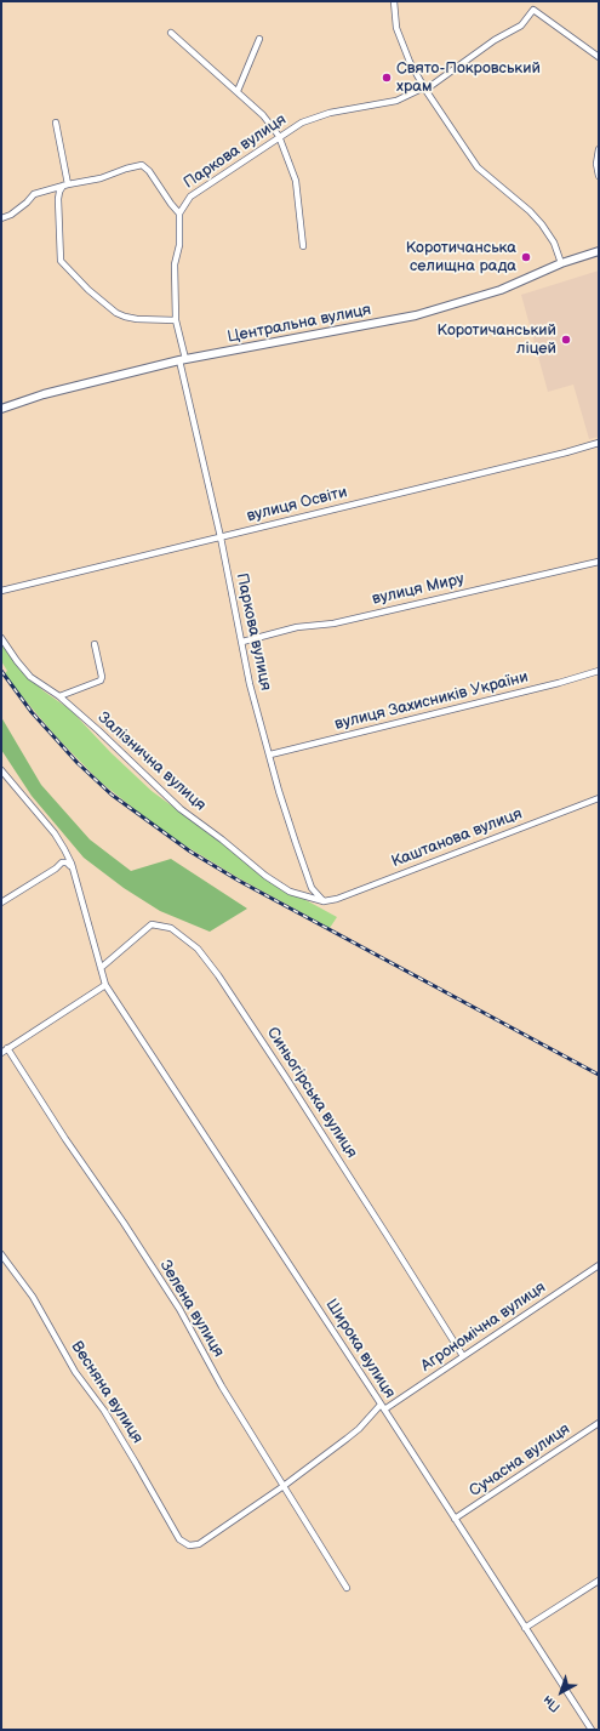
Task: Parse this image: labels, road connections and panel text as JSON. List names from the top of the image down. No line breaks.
{"streets":{"street":["Паркова вулиця","Центральна вулиця","вулиця Освіти","вулиця Миру","вулиця Захисників України","Залізнична вулиця","Каштанова вулиця","Синьогірська вулиця","Зелена вулиця","Агрономічна вулиця","Широка вулиця","Весняна вулиця","Сучасна вулиця"]},"crossings":[["Паркова вулиця","Центральна вулиця"],["Паркова вулиця","вулиця Освіти"],["Паркова вулиця","вулиця Миру"],["Паркова вулиця","вулиця Захисників України"],["Паркова вулиця","Залізнична вулиця"],["Паркова вулиця","Каштанова вулиця"],["Залізнична вулиця","Каштанова вулиця"],["Синьогірська вулиця","Агрономічна вулиця"],["Зелена вулиця","Весняна вулиця"],["Агрономічна вулиця","Широка вулиця"],["Широка вулиця","Сучасна вулиця"]],"places":["Свято-Покровський храм","Коротичанська селищна рада","Коротичанський ліцей"],"north":"bottom left"}
